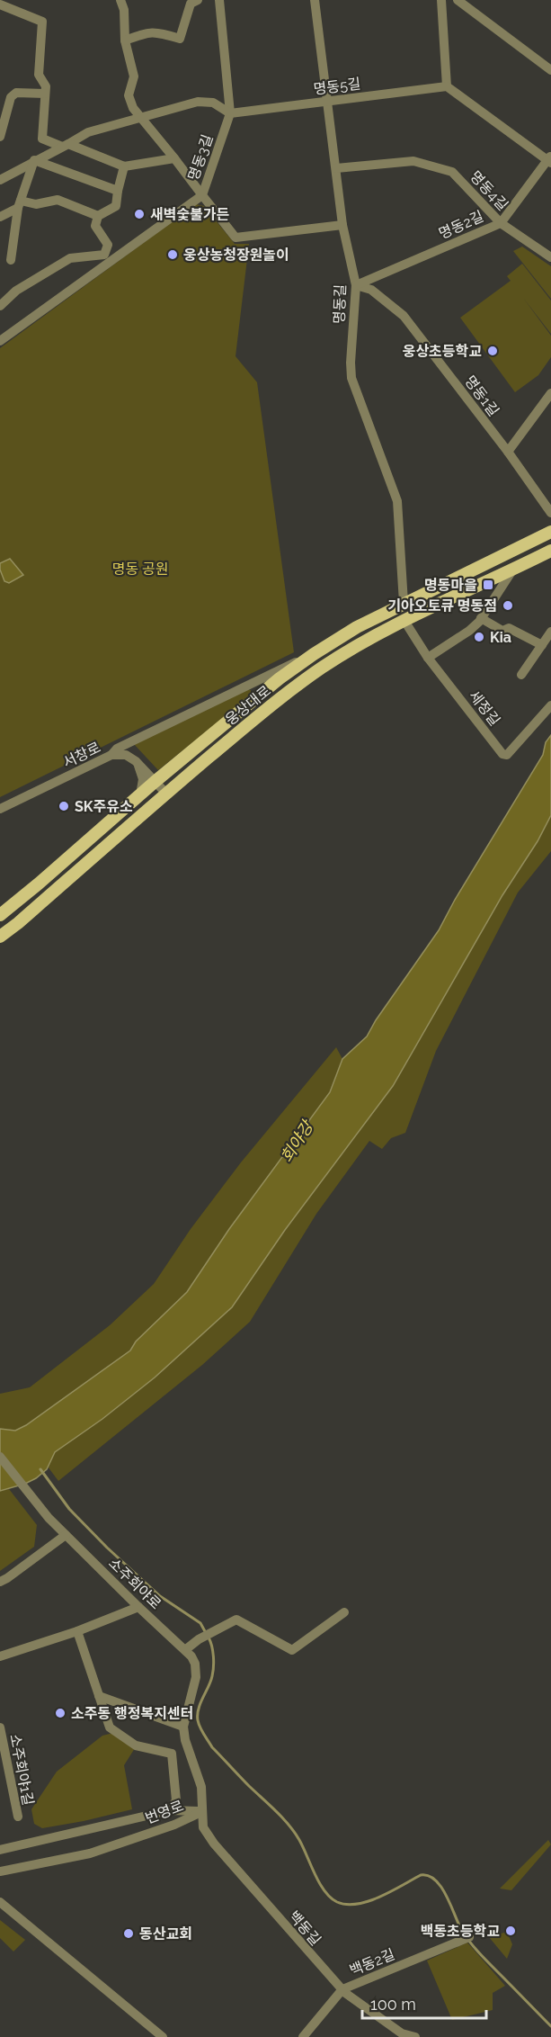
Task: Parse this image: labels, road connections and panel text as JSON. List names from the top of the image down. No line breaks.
{"streets":{"main road":["웅상대로"],"street":["명동5길","명동3길","명동4길","명동2길","명동길","명동1길","세정길","서창로","소주회야로","소주회야1길","번영로","백동길","백동2길"]},"crossings":[["명동5길","명동3길"],["명동5길","명동길"],["명동3길","명동길"],["명동4길","명동2길"],["명동4길","명동길"],["명동2길","명동길"],["명동2길","명동1길"],["명동길","명동1길"],["명동길","웅상대로"],["웅상대로","세정길"],["웅상대로","서창로"],["소주회야로","번영로"],["소주회야로","백동길"],["번영로","백동길"],["백동길","백동2길"]],"water":["회야강"],"parks":["명동 공원"],"places":{"other":["새벽숯불가든","웅상농청장원놀이","웅상초등학교","기아오토큐 명동점","Kia","SK주유소","소주동 행정복지센터","백동초등학교","동산교회"],"transit":["명동마을"]},"scale_bar":"100 m"}
